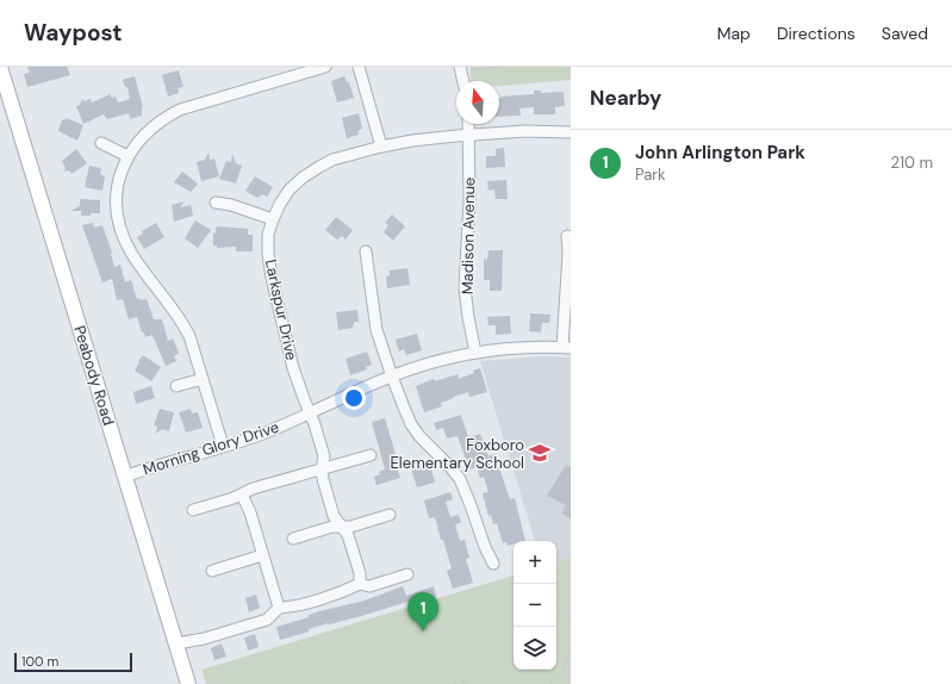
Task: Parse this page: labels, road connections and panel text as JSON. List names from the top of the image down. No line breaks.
{"streets":{"main road":["Peabody Road"],"street":["Madison Avenue","Larkspur Drive","Morning Glory Drive"]},"crossings":[["Madison Avenue","Larkspur Drive"],["Madison Avenue","Morning Glory Drive"],["Larkspur Drive","Morning Glory Drive"],["Peabody Road","Morning Glory Drive"]],"places":{"school or university":["Foxboro Elementary School"]},"scale_bar":"100 m","north":"top","page":{"header":"Waypost","nav":["Map","Directions","Saved"],"heading":"Nearby","list":[{"mark":"1","name":"John Arlington Park","note":"Park","value":"210 m"}],"map_buttons":["+","−"],"pins":"1","scale":"100 m"}}
